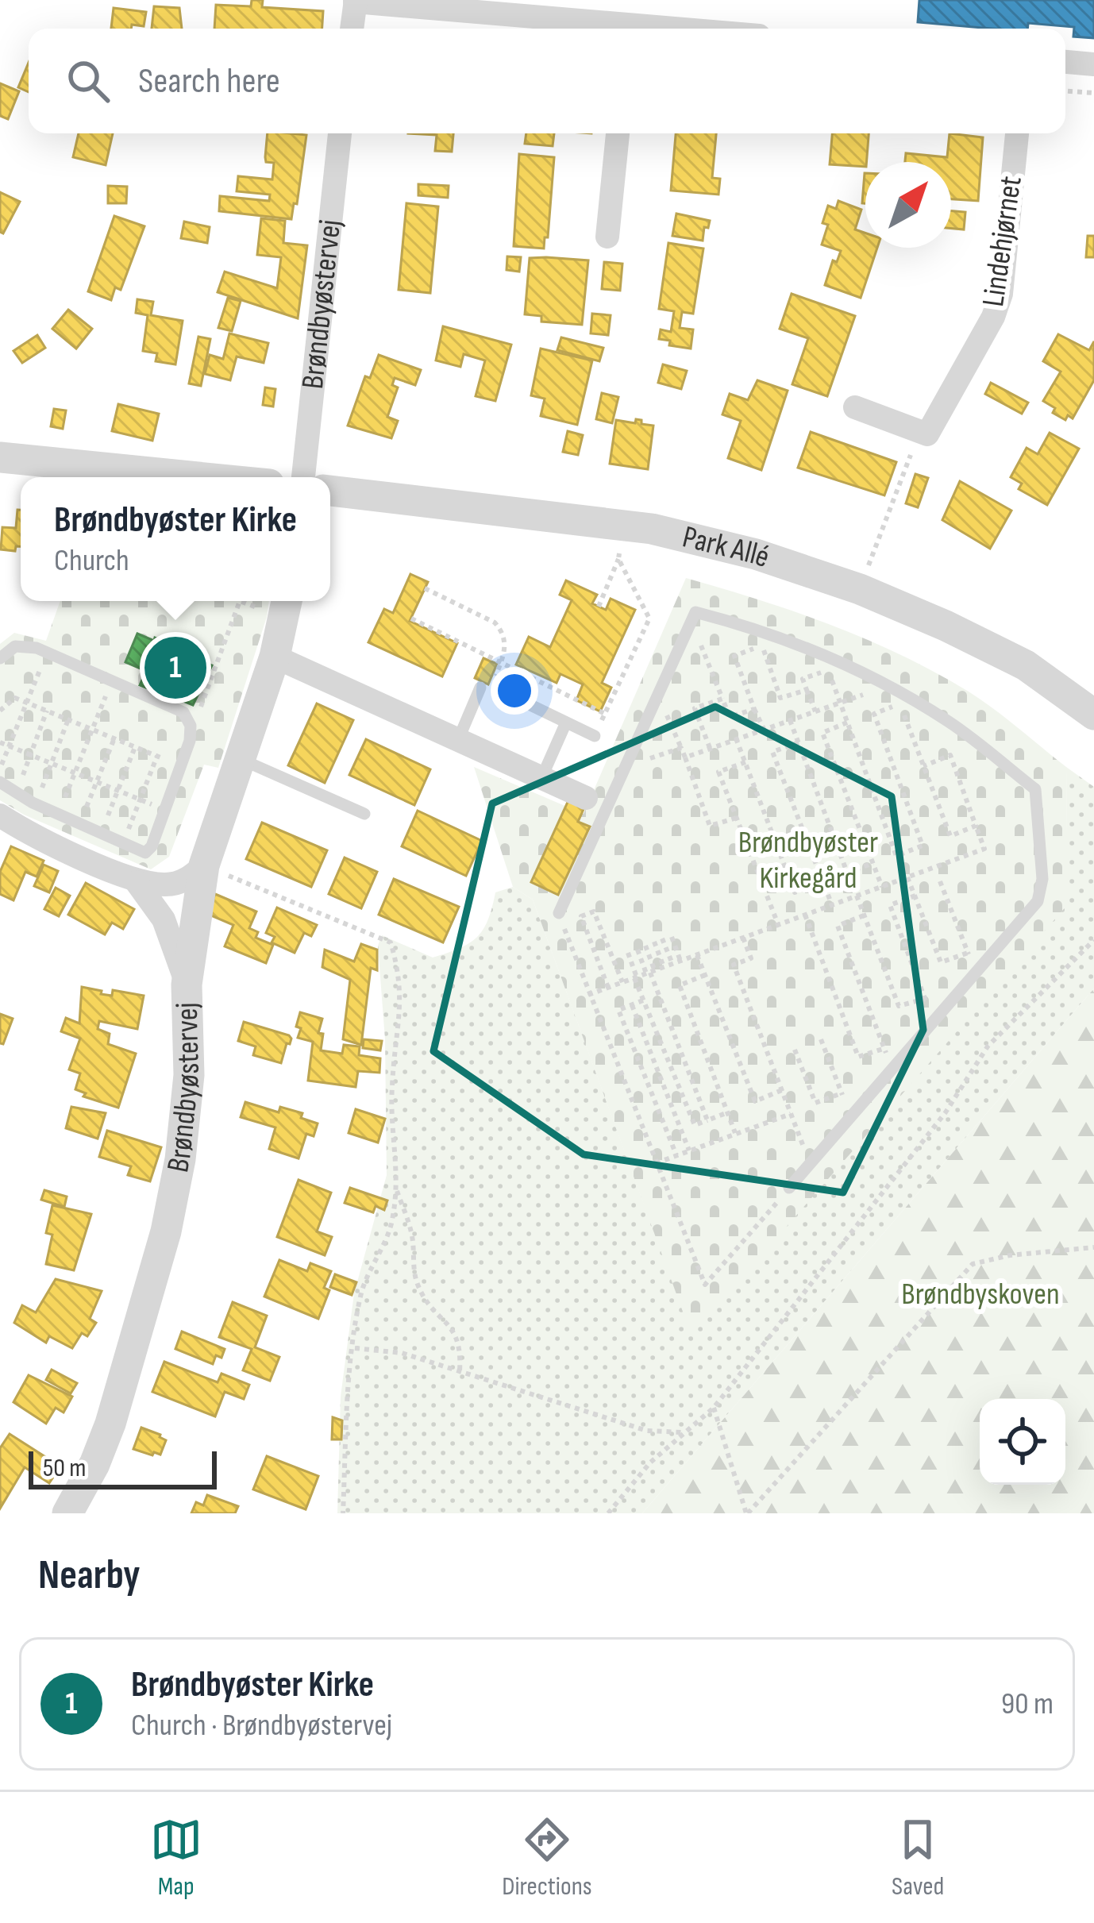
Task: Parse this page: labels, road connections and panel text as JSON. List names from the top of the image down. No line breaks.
{"streets":{"street":["Lindehjørnet","Brøndbyøstervej","Park Allé"]},"parks":["Brøndbyøster Kirkegård","Brøndbyskoven"],"scale_bar":"50 m","north":"top right","page":{"search":"Search here","popup":["Brøndbyøster Kirke","Church"],"pins":"1","scale":"50 m","heading":"Nearby","list":[{"mark":"1","name":"Brøndbyøster Kirke","note":"Church · Brøndbyøstervej","value":"90 m"}],"nav":["Map","Directions","Saved"]}}
